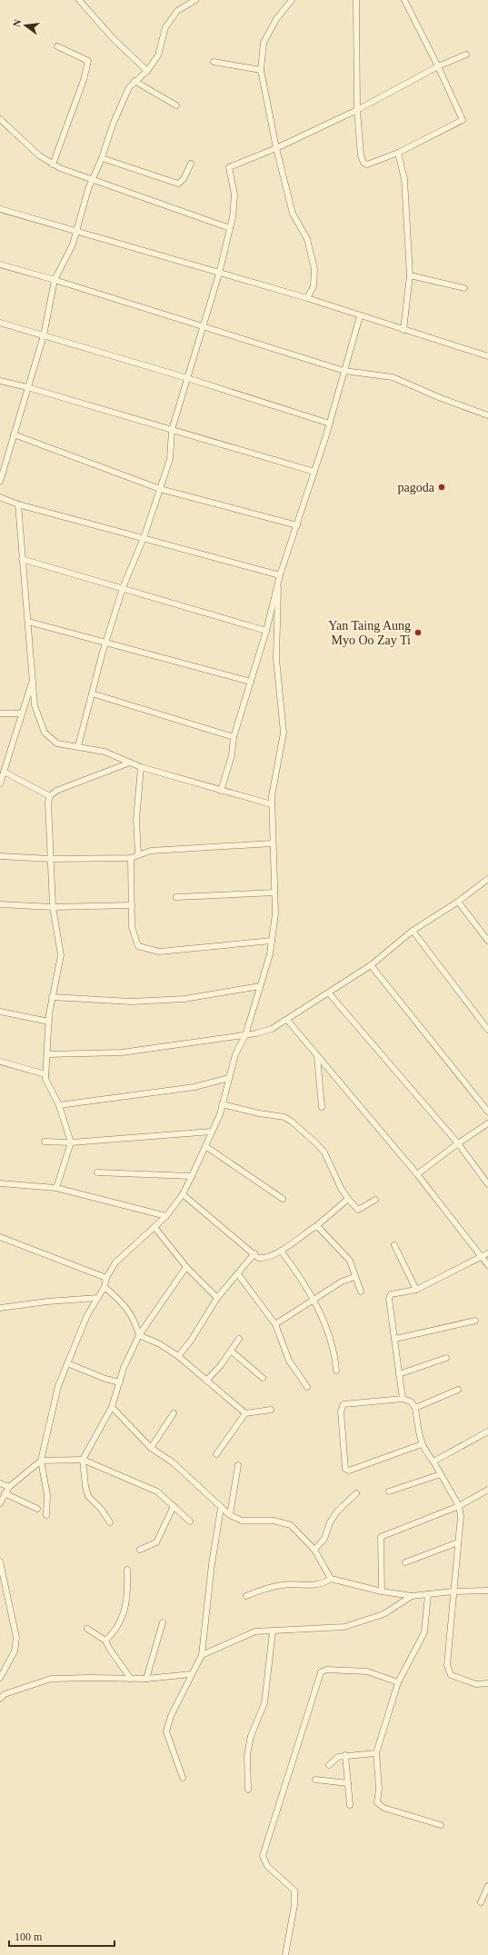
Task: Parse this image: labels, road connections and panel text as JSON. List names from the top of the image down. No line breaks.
{"places":["pagoda","Yan Taing Aung Myo Oo Zay Ti"],"scale_bar":"100 m","north":"left"}
